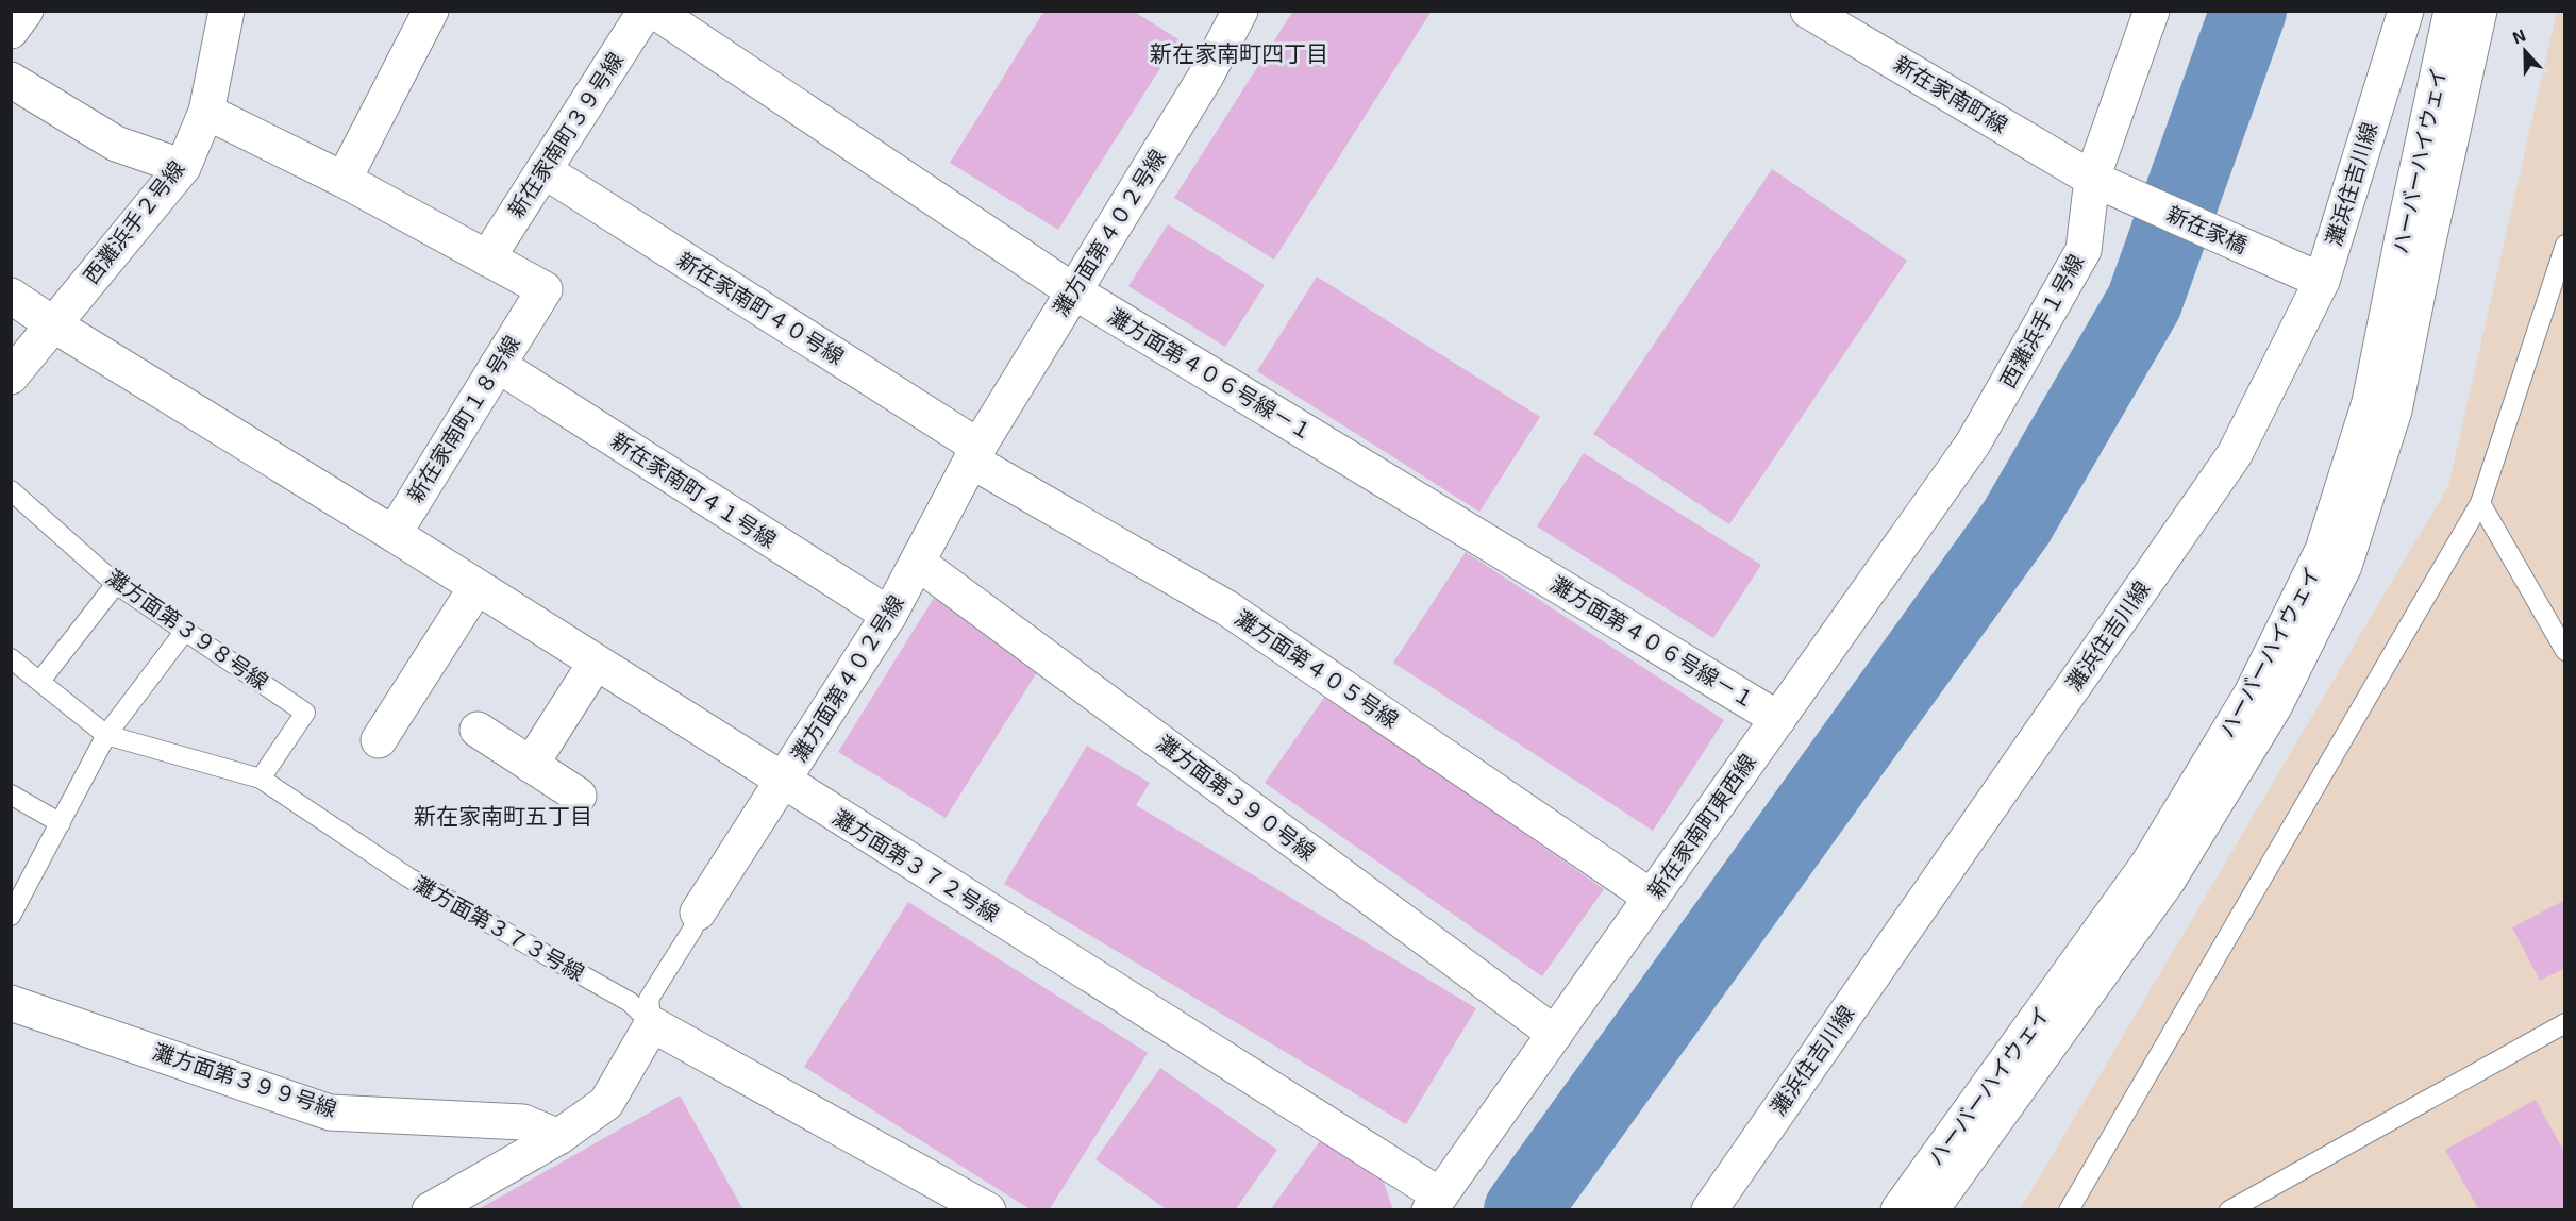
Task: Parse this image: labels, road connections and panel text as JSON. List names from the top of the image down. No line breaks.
{"streets":{"street":["新在家南町線","新在家南町３９号線","ハーバーハイウェイ","灘浜住吉川線","西灘浜手２号線","新在家橋","灘方面第４０２号線","新在家南町４０号線","西灘浜手１号線","灘方面第４０６号線－１","新在家南町１８号線","新在家南町４１号線","灘方面第４０５号線","灘方面第３９０号線","新在家南町東西線","灘方面第３７２号線","灘方面第３７３号線","灘方面第３９９号線"],"lane":["灘方面第３９８号線"]},"crossings":[["新在家南町線","新在家橋"],["新在家南町線","西灘浜手１号線"],["新在家南町３９号線","新在家南町４０号線"],["新在家南町３９号線","新在家南町１８号線"],["灘浜住吉川線","新在家橋"],["西灘浜手２号線","新在家南町１８号線"],["新在家橋","西灘浜手１号線"],["灘方面第４０２号線","新在家南町４０号線"],["灘方面第４０２号線","灘方面第４０６号線－１"],["灘方面第４０２号線","新在家南町４１号線"],["灘方面第４０２号線","灘方面第４０５号線"],["灘方面第４０２号線","灘方面第３９０号線"],["灘方面第４０２号線","灘方面第３７２号線"],["灘方面第４０２号線","灘方面第３７３号線"],["新在家南町４０号線","灘方面第４０５号線"],["西灘浜手１号線","新在家南町東西線"],["灘方面第４０６号線－１","新在家南町東西線"],["新在家南町１８号線","新在家南町４１号線"],["新在家南町１８号線","灘方面第３７２号線"],["灘方面第３９８号線","灘方面第３７３号線"],["灘方面第４０５号線","新在家南町東西線"],["灘方面第３９０号線","新在家南町東西線"],["新在家南町東西線","灘方面第３７２号線"]],"districts":["新在家南町四丁目","新在家南町五丁目"],"north":"top"}
